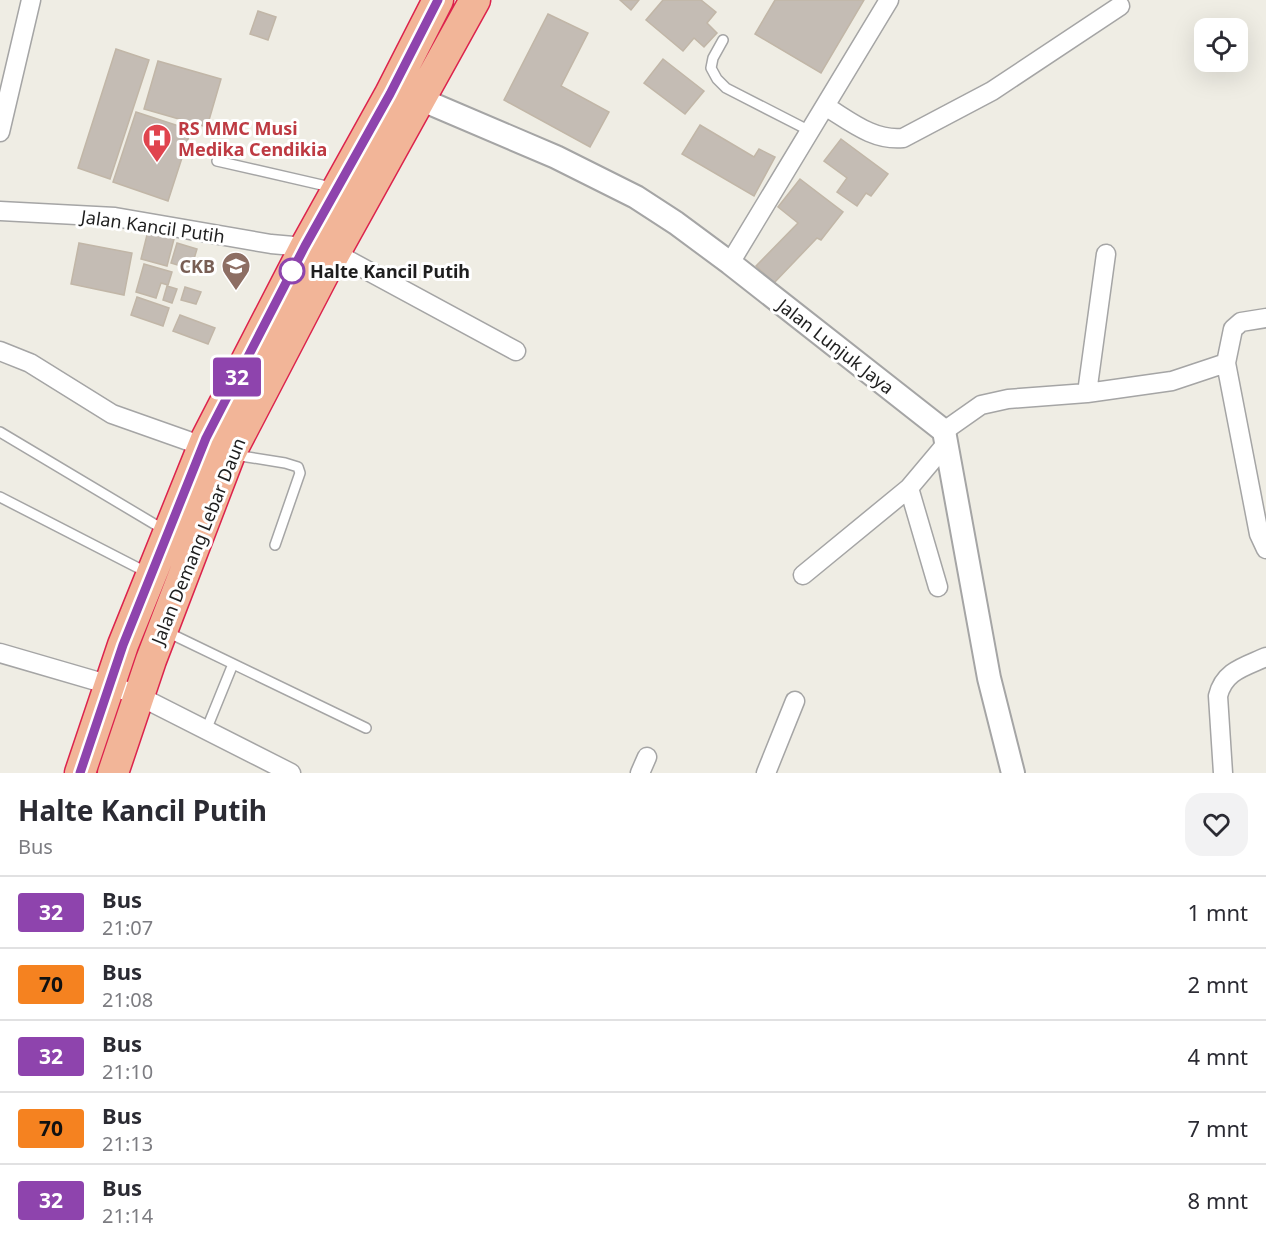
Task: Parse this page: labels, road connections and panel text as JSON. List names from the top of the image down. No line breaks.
{"streets":{"highway":["Jalan Demang Lebar Daun"],"street":["Jalan Kancil Putih","Jalan Lunjuk Jaya"]},"crossings":[["Jalan Kancil Putih","Jalan Demang Lebar Daun"],["Jalan Lunjuk Jaya","Jalan Demang Lebar Daun"]],"places":{"hospital":["RS MMC Musi Medika Cendikia"],"other":["Halte Kancil Putih"],"school or university":["CKB"]},"lines":["bus line 32"],"page":{"on_map":"32","heading":["Halte Kancil Putih","Bus"],"list":[{"mark":"32","name":"Bus","note":"21:07","value":"1 mnt"},{"mark":"70","name":"Bus","note":"21:08","value":"2 mnt"},{"mark":"32","name":"Bus","note":"21:10","value":"4 mnt"},{"mark":"70","name":"Bus","note":"21:13","value":"7 mnt"},{"mark":"32","name":"Bus","note":"21:14","value":"8 mnt"}]}}
